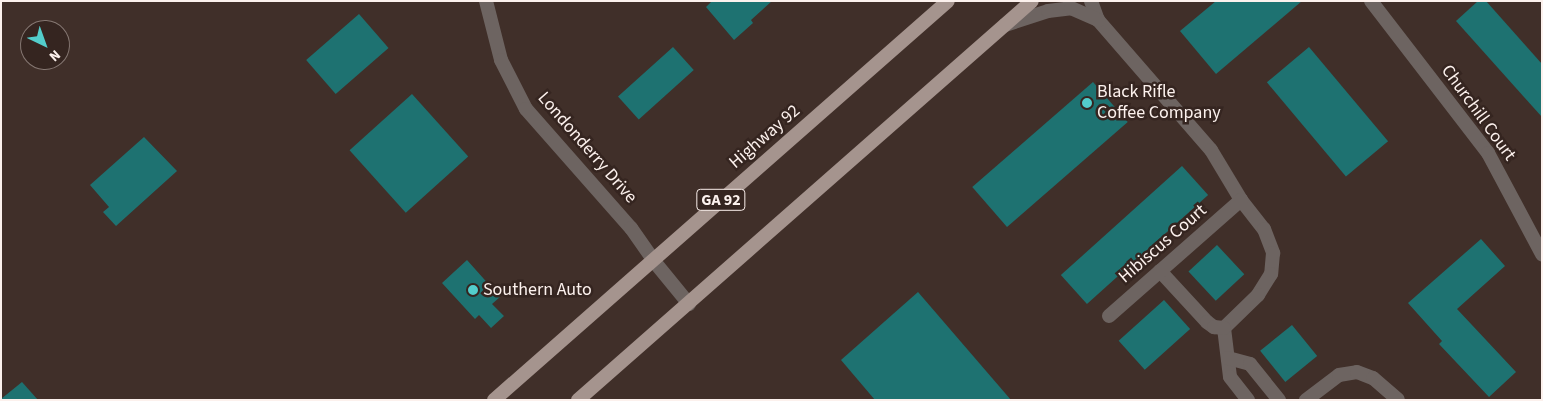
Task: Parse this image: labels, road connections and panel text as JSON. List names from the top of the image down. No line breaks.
{"streets":{"main road":["Highway 92","GA 92"],"street":["Churchill Court","Londonderry Drive","Hibiscus Court"]},"crossings":[["Highway 92","Londonderry Drive"]],"places":["Black Rifle Coffee Company","Southern Auto"],"north":"bottom right"}
